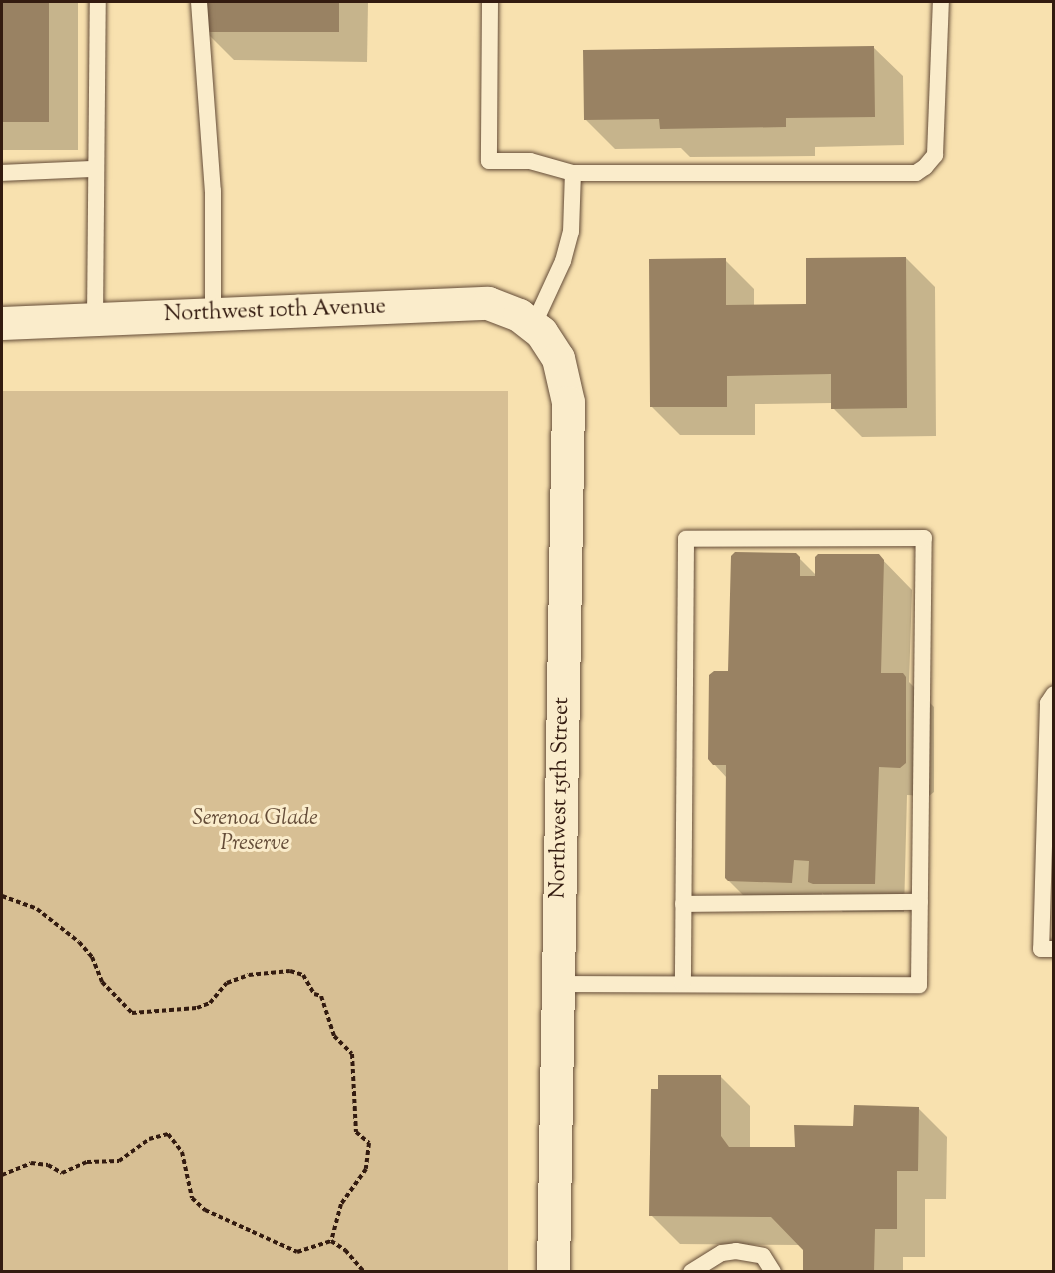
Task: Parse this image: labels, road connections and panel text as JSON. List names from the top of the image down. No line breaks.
{"streets":{"street":["Northwest 10th Avenue","Northwest 15th Street"]},"crossings":[["Northwest 10th Avenue","Northwest 15th Street"]],"parks":["Serenoa Glade Preserve"]}
